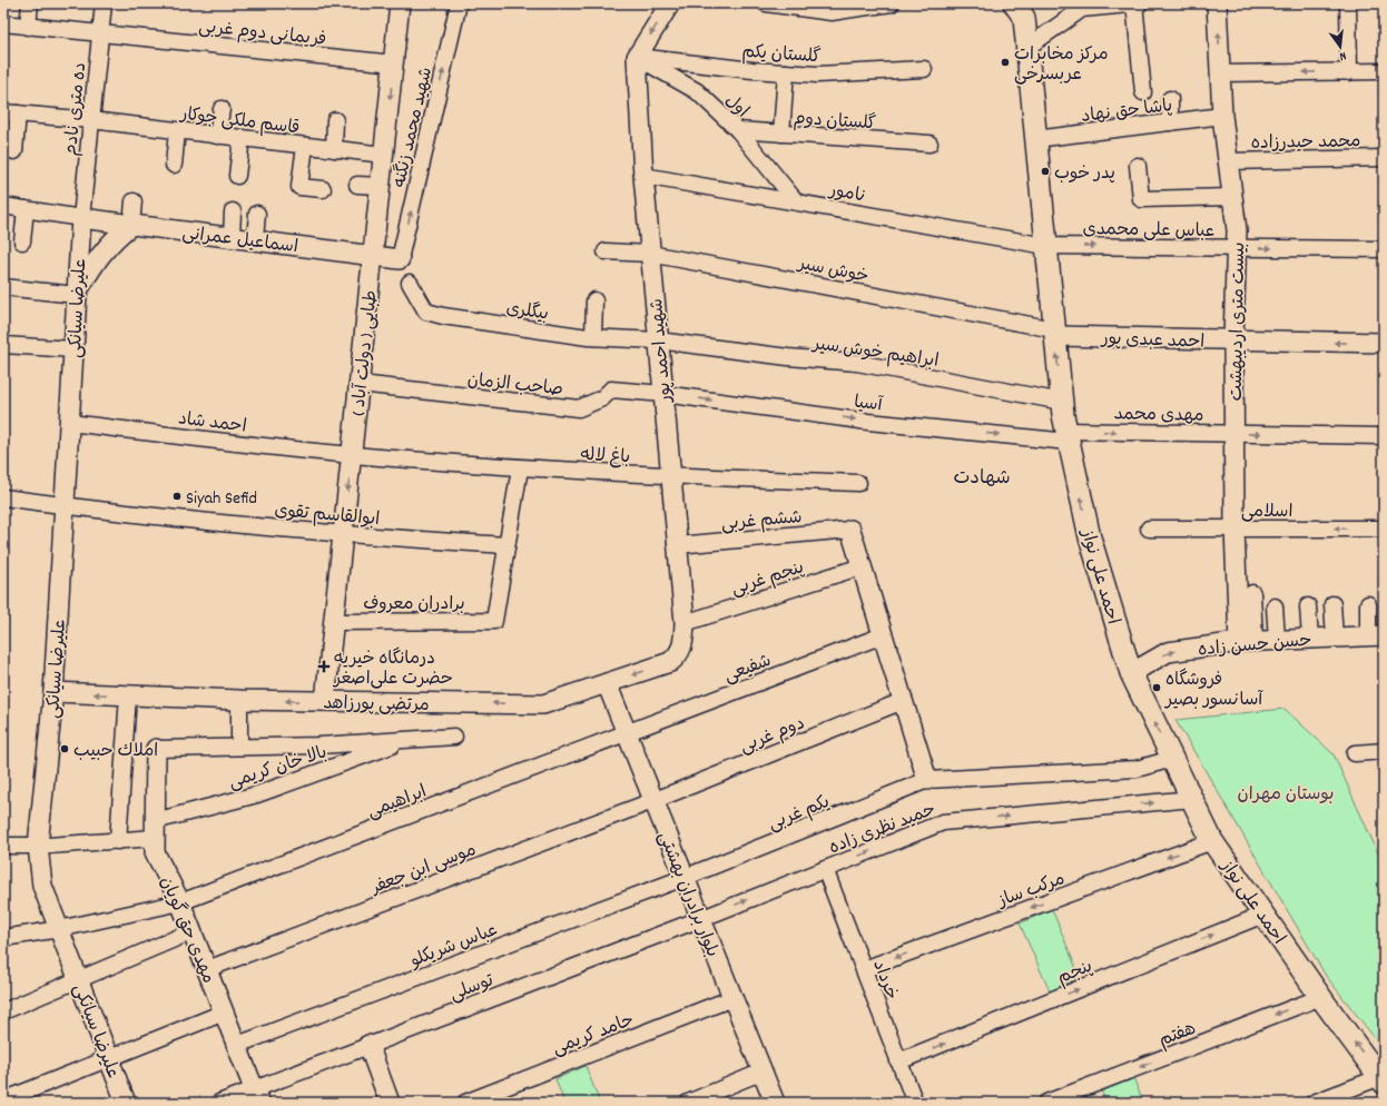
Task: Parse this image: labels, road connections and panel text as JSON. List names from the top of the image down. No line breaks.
{"streets":{"main road":["احمد علی نواز"],"street":["فریمانی دوم غربی","گلستان یکم","اول","ده متری نادم","پاشا حق نهاد","قاسم ملکی جوکار","گلستان دوم","شهید محمد زنگنه","محمد حیدرزاده","نامور","عباس علی محمدی","اسماعیل عمرانی","خوش سیر","علیرضا سیانکی","بیگلری","بیست متری اردیبهشت","احمد عبدی پور","شهید احمد پور","ابراهیم خوش سیر","طبایی ( دولت آباد )","صاحب الزمان","آسیا","مهدی محمد","احمد شاد","باغ لاله","اسلامی","ابوالقاسم تقوی","ششم غربی","پنجم غربی","برادران معروف","حسن حسن زاده","شفیعی","مرتضی پورزاهد","دوم غربی","بالا خان کریمی","ابراهیمی","یکم غربی","حمید نظری زاده","موسی ابن جعفر","مرکب ساز","بلوار برادران بهشتی","مهدی حق گویان","عباس شریکلو","پنجم","خرداد","توسلی","حامد کریمی","هفتم"]},"crossings":[["فریمانی دوم غربی","ده متری نادم"],["فریمانی دوم غربی","طبایی ( دولت آباد )"],["گلستان یکم","اول"],["گلستان یکم","شهید احمد پور"],["اول","گلستان دوم"],["اول","نامور"],["اول","شهید احمد پور"],["ده متری نادم","قاسم ملکی جوکار"],["ده متری نادم","اسماعیل عمرانی"],["ده متری نادم","علیرضا سیانکی"],["پاشا حق نهاد","بیست متری اردیبهشت"],["پاشا حق نهاد","احمد علی نواز"],["قاسم ملکی جوکار","طبایی ( دولت آباد )"],["شهید محمد زنگنه","اسماعیل عمرانی"],["محمد حیدرزاده","بیست متری اردیبهشت"],["نامور","عباس علی محمدی"],["نامور","شهید احمد پور"],["نامور","احمد علی نواز"],["عباس علی محمدی","بیست متری اردیبهشت"],["عباس علی محمدی","احمد علی نواز"],["اسماعیل عمرانی","علیرضا سیانکی"],["اسماعیل عمرانی","طبایی ( دولت آباد )"],["خوش سیر","احمد عبدی پور"],["خوش سیر","شهید احمد پور"],["خوش سیر","احمد علی نواز"],["علیرضا سیانکی","احمد شاد"],["علیرضا سیانکی","ابوالقاسم تقوی"],["علیرضا سیانکی","مرتضی پورزاهد"],["علیرضا سیانکی","بالا خان کریمی"],["علیرضا سیانکی","ابراهیمی"],["بیگلری","شهید احمد پور"],["بیگلری","ابراهیم خوش سیر"],["بیست متری اردیبهشت","احمد عبدی پور"],["بیست متری اردیبهشت","مهدی محمد"],["بیست متری اردیبهشت","اسلامی"],["بیست متری اردیبهشت","حسن حسن زاده"],["احمد عبدی پور","احمد علی نواز"],["شهید احمد پور","ابراهیم خوش سیر"],["شهید احمد پور","صاحب الزمان"],["شهید احمد پور","آسیا"],["شهید احمد پور","باغ لاله"],["شهید احمد پور","ششم غربی"],["شهید احمد پور","پنجم غربی"],["شهید احمد پور","مرتضی پورزاهد"],["ابراهیم خوش سیر","احمد علی نواز"],["طبایی ( دولت آباد )","صاحب الزمان"],["طبایی ( دولت آباد )","احمد شاد"],["طبایی ( دولت آباد )","باغ لاله"],["طبایی ( دولت آباد )","ابوالقاسم تقوی"],["طبایی ( دولت آباد )","برادران معروف"],["طبایی ( دولت آباد )","مرتضی پورزاهد"],["صاحب الزمان","آسیا"],["آسیا","مهدی محمد"],["آسیا","احمد علی نواز"],["مهدی محمد","احمد علی نواز"],["احمد شاد","باغ لاله"],["ابوالقاسم تقوی","برادران معروف"],["احمد علی نواز","حسن حسن زاده"],["احمد علی نواز","یکم غربی"],["احمد علی نواز","حمید نظری زاده"],["احمد علی نواز","مرکب ساز"],["احمد علی نواز","پنجم"],["احمد علی نواز","هفتم"],["شفیعی","ابراهیمی"],["شفیعی","بلوار برادران بهشتی"],["مرتضی پورزاهد","بلوار برادران بهشتی"],["دوم غربی","موسی ابن جعفر"],["دوم غربی","بلوار برادران بهشتی"],["بالا خان کریمی","مهدی حق گویان"],["ابراهیمی","بلوار برادران بهشتی"],["ابراهیمی","مهدی حق گویان"],["یکم غربی","بلوار برادران بهشتی"],["یکم غربی","عباس شریکلو"],["حمید نظری زاده","بلوار برادران بهشتی"],["حمید نظری زاده","خرداد"],["حمید نظری زاده","توسلی"],["موسی ابن جعفر","بلوار برادران بهشتی"],["موسی ابن جعفر","مهدی حق گویان"],["مرکب ساز","خرداد"],["بلوار برادران بهشتی","عباس شریکلو"],["بلوار برادران بهشتی","توسلی"],["بلوار برادران بهشتی","حامد کریمی"],["مهدی حق گویان","عباس شریکلو"],["مهدی حق گویان","توسلی"],["پنجم","خرداد"]],"one_way":["شهید محمد زنگنه","عباس علی محمدی","احمد عبدی پور","آسیا","مهدی محمد","اسلامی","احمد علی نواز","حسن حسن زاده","مرتضی پورزاهد","حمید نظری زاده","مرکب ساز","پنجم","هفتم"],"districts":["شهادت"],"parks":["بوستان مهران"],"places":{"other":["مرکز مخابرات عربسرخی","پدر خوب","Siyah Sefid","فروشگاه آسانسور بصیر","املاك حبيب"],"health":["درمانگاه خیریه حضرت علی‌اصغر"]},"north":"bottom"}
